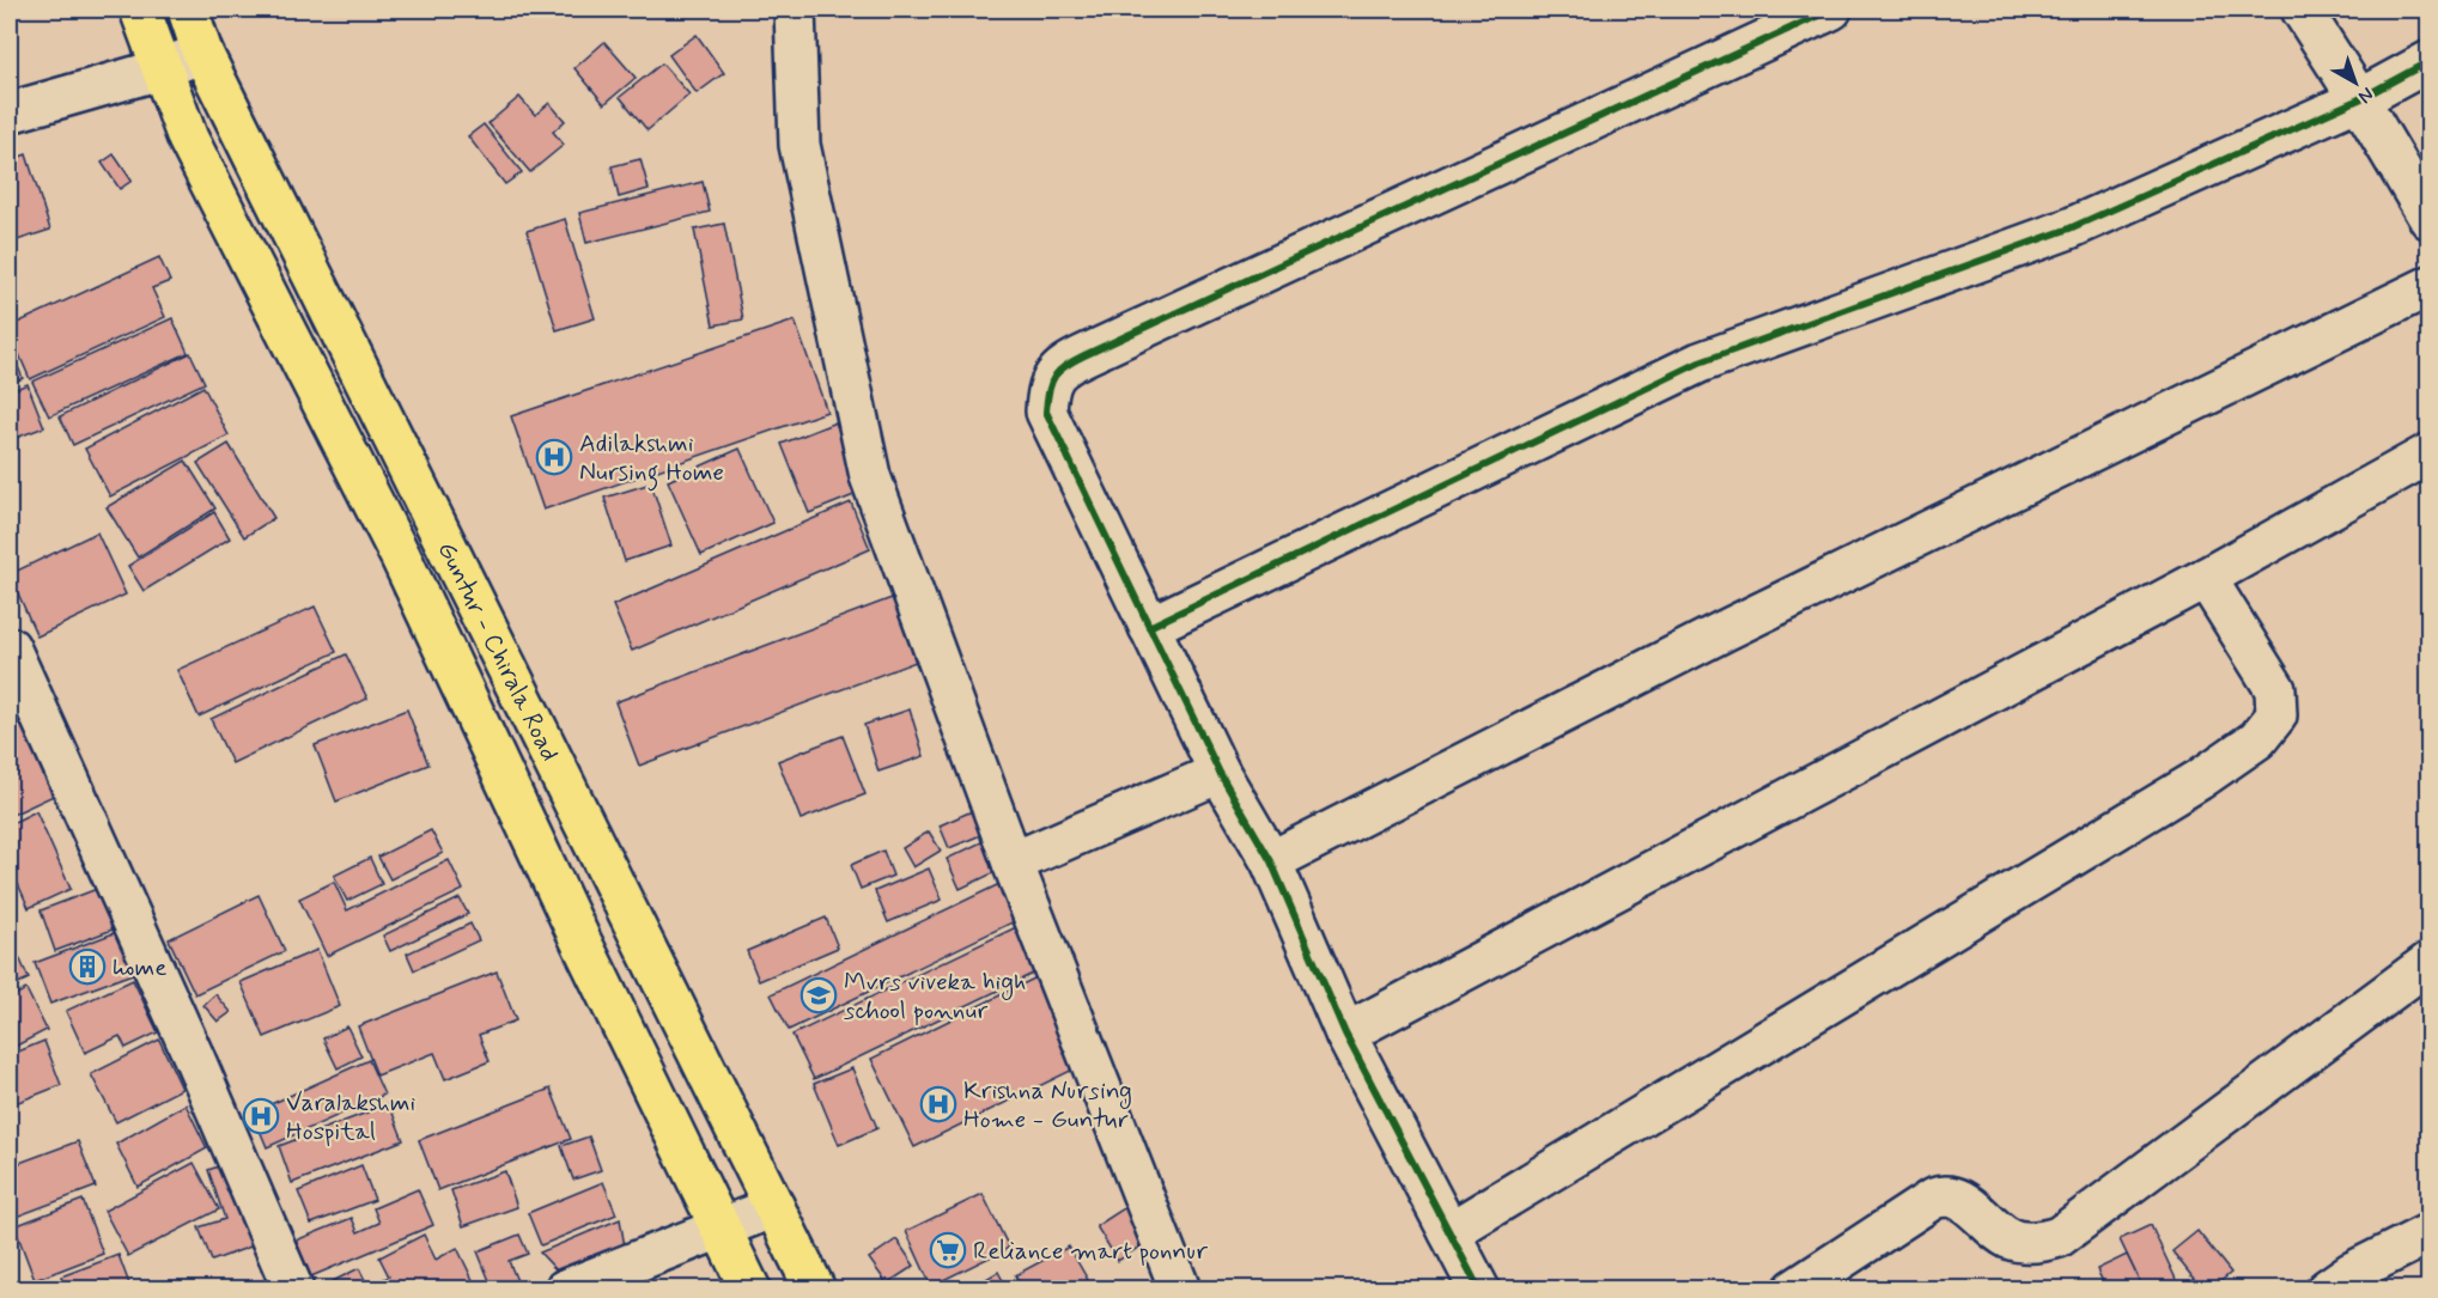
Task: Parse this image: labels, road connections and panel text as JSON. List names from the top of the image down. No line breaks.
{"streets":{"main road":["Guntur - Chirala Road"]},"places":{"hospital":["Adilakshmi Nursing Home","Krishna Nursing Home - Guntur","Varalakshmi Hospital"],"building":["home"],"school or university":["Mvrs viveka high school ponnur"],"supermarket":["Reliance mart ponnur"]},"north":"bottom right"}
